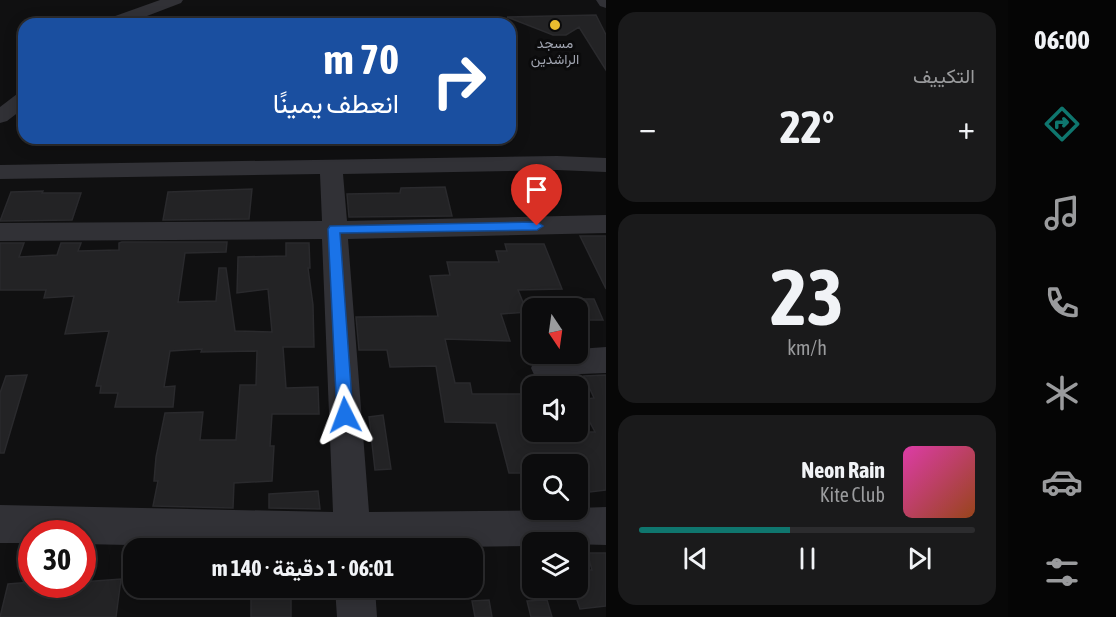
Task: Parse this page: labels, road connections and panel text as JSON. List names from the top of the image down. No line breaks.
{"places":["مسجد الراشدين"],"north":"bottom","page":{"tabs":"06:00","tile":["التكييف",["23","km/h"]],"turn":["70 m","انعطف يمينًا"],"heat":["−","22°","+"],"song":["Neon Rain","Kite Club"],"limit":"30","trip":"06:01 · 1 دقيقة · 140 m"}}
